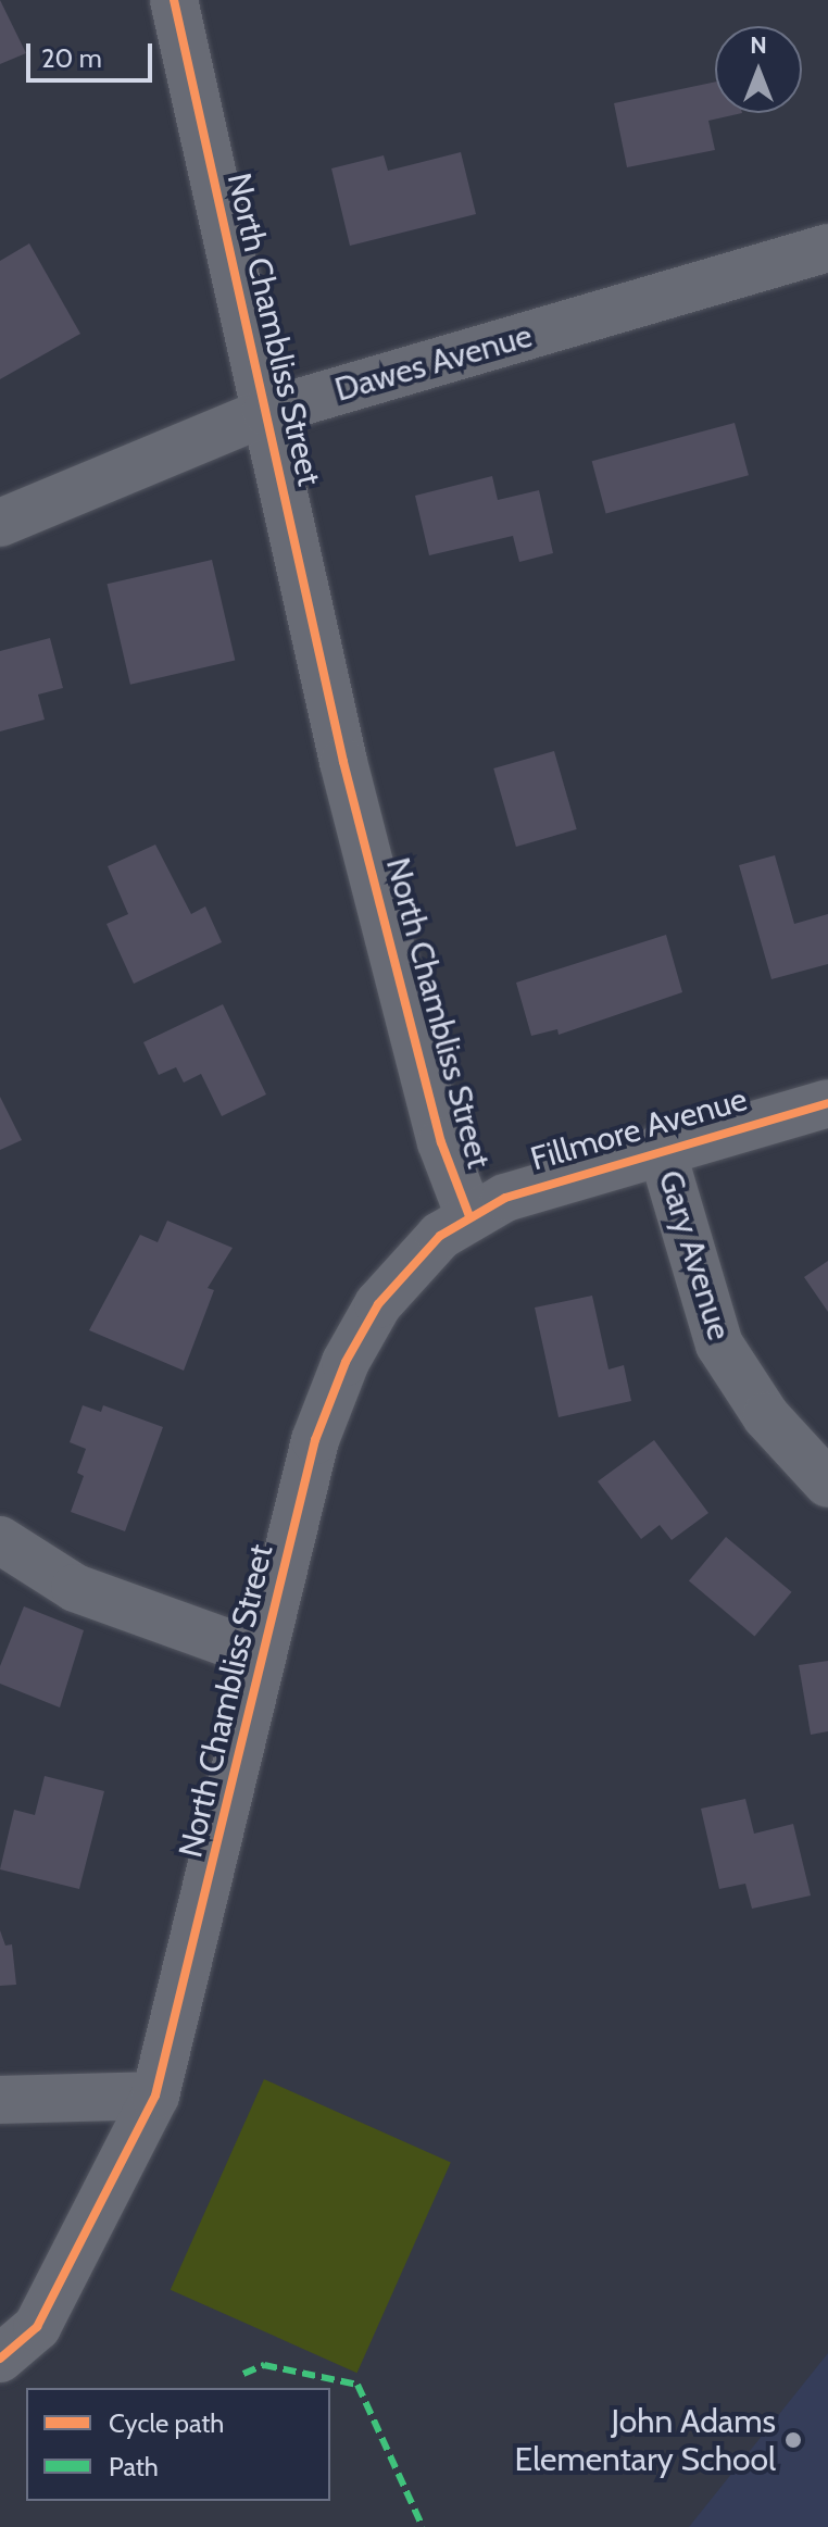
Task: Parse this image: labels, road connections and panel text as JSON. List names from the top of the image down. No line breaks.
{"streets":{"street":["North Chambliss Street","Dawes Avenue","Fillmore Avenue","Gary Avenue"]},"crossings":[["North Chambliss Street","Dawes Avenue"],["North Chambliss Street","Fillmore Avenue"],["Fillmore Avenue","Gary Avenue"]],"places":["John Adams Elementary School"],"legend":["Cycle path","Path"],"scale_bar":"20 m","north":"top"}
